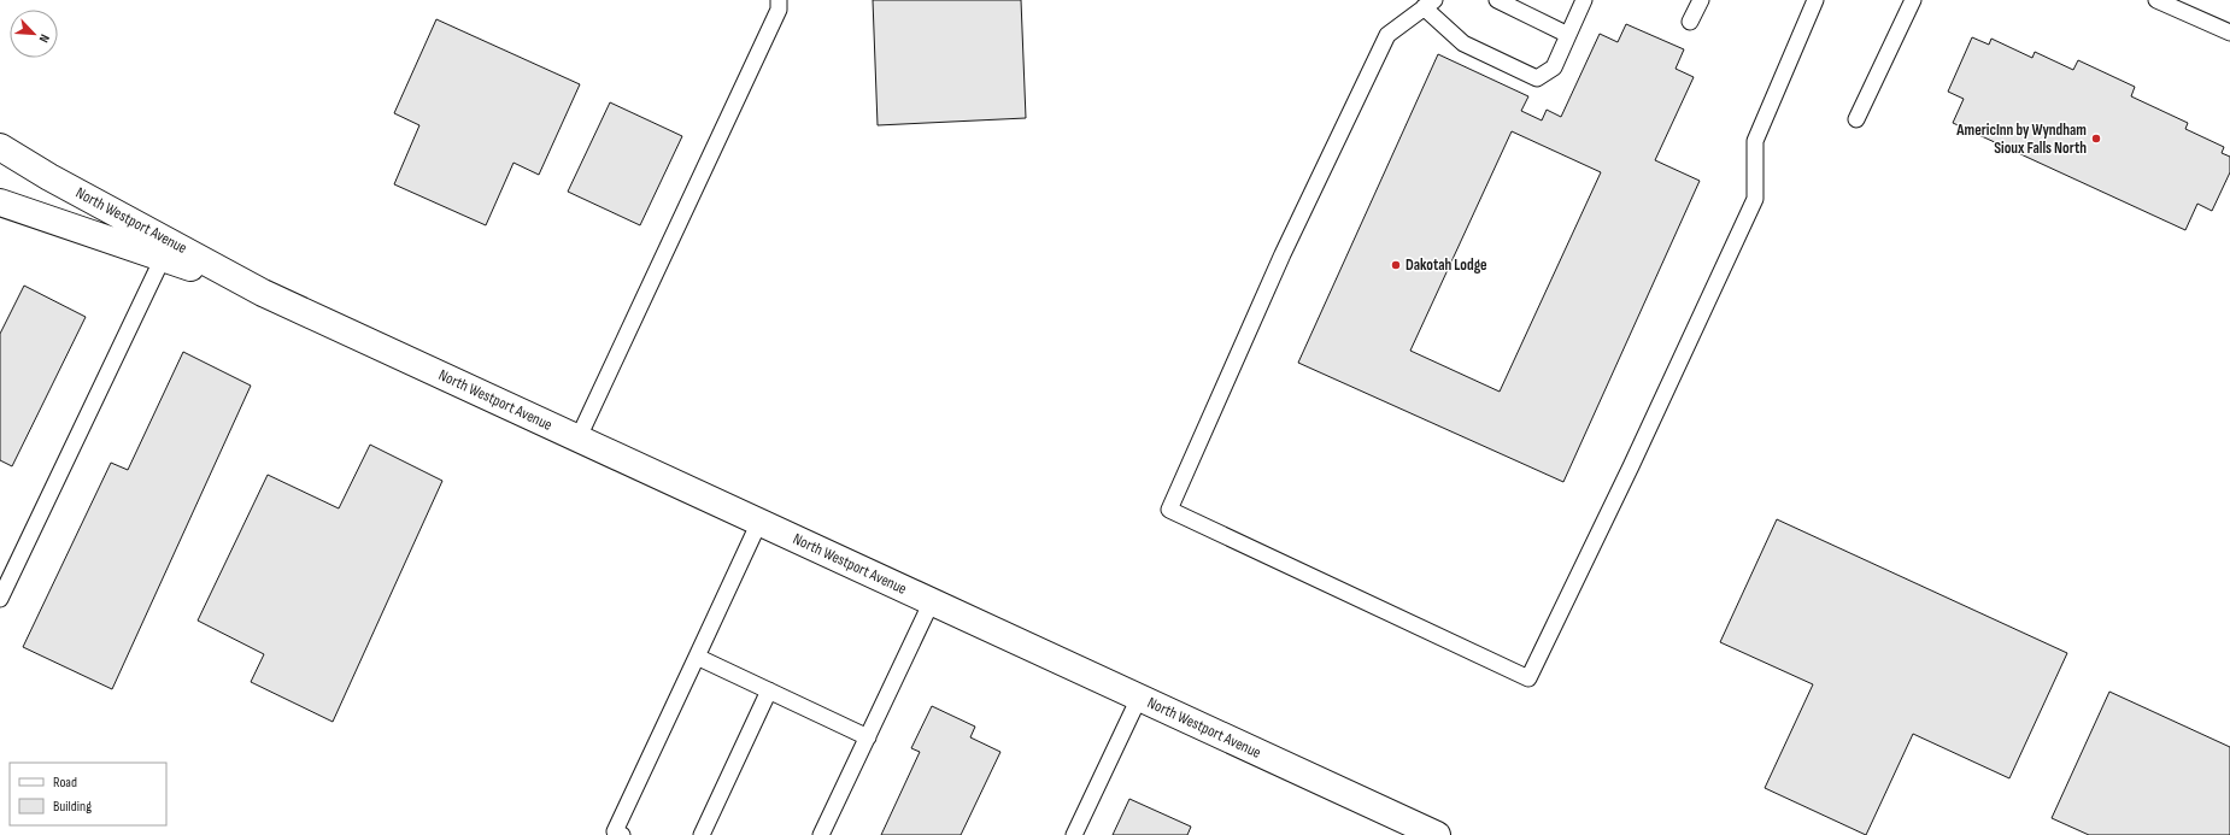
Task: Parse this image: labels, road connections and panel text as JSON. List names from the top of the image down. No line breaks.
{"streets":{"main road":["North Westport Avenue"]},"places":["AmericInn by Wyndham Sioux Falls North","Dakotah Lodge"],"legend":["Road","Building"],"north":"bottom right"}
